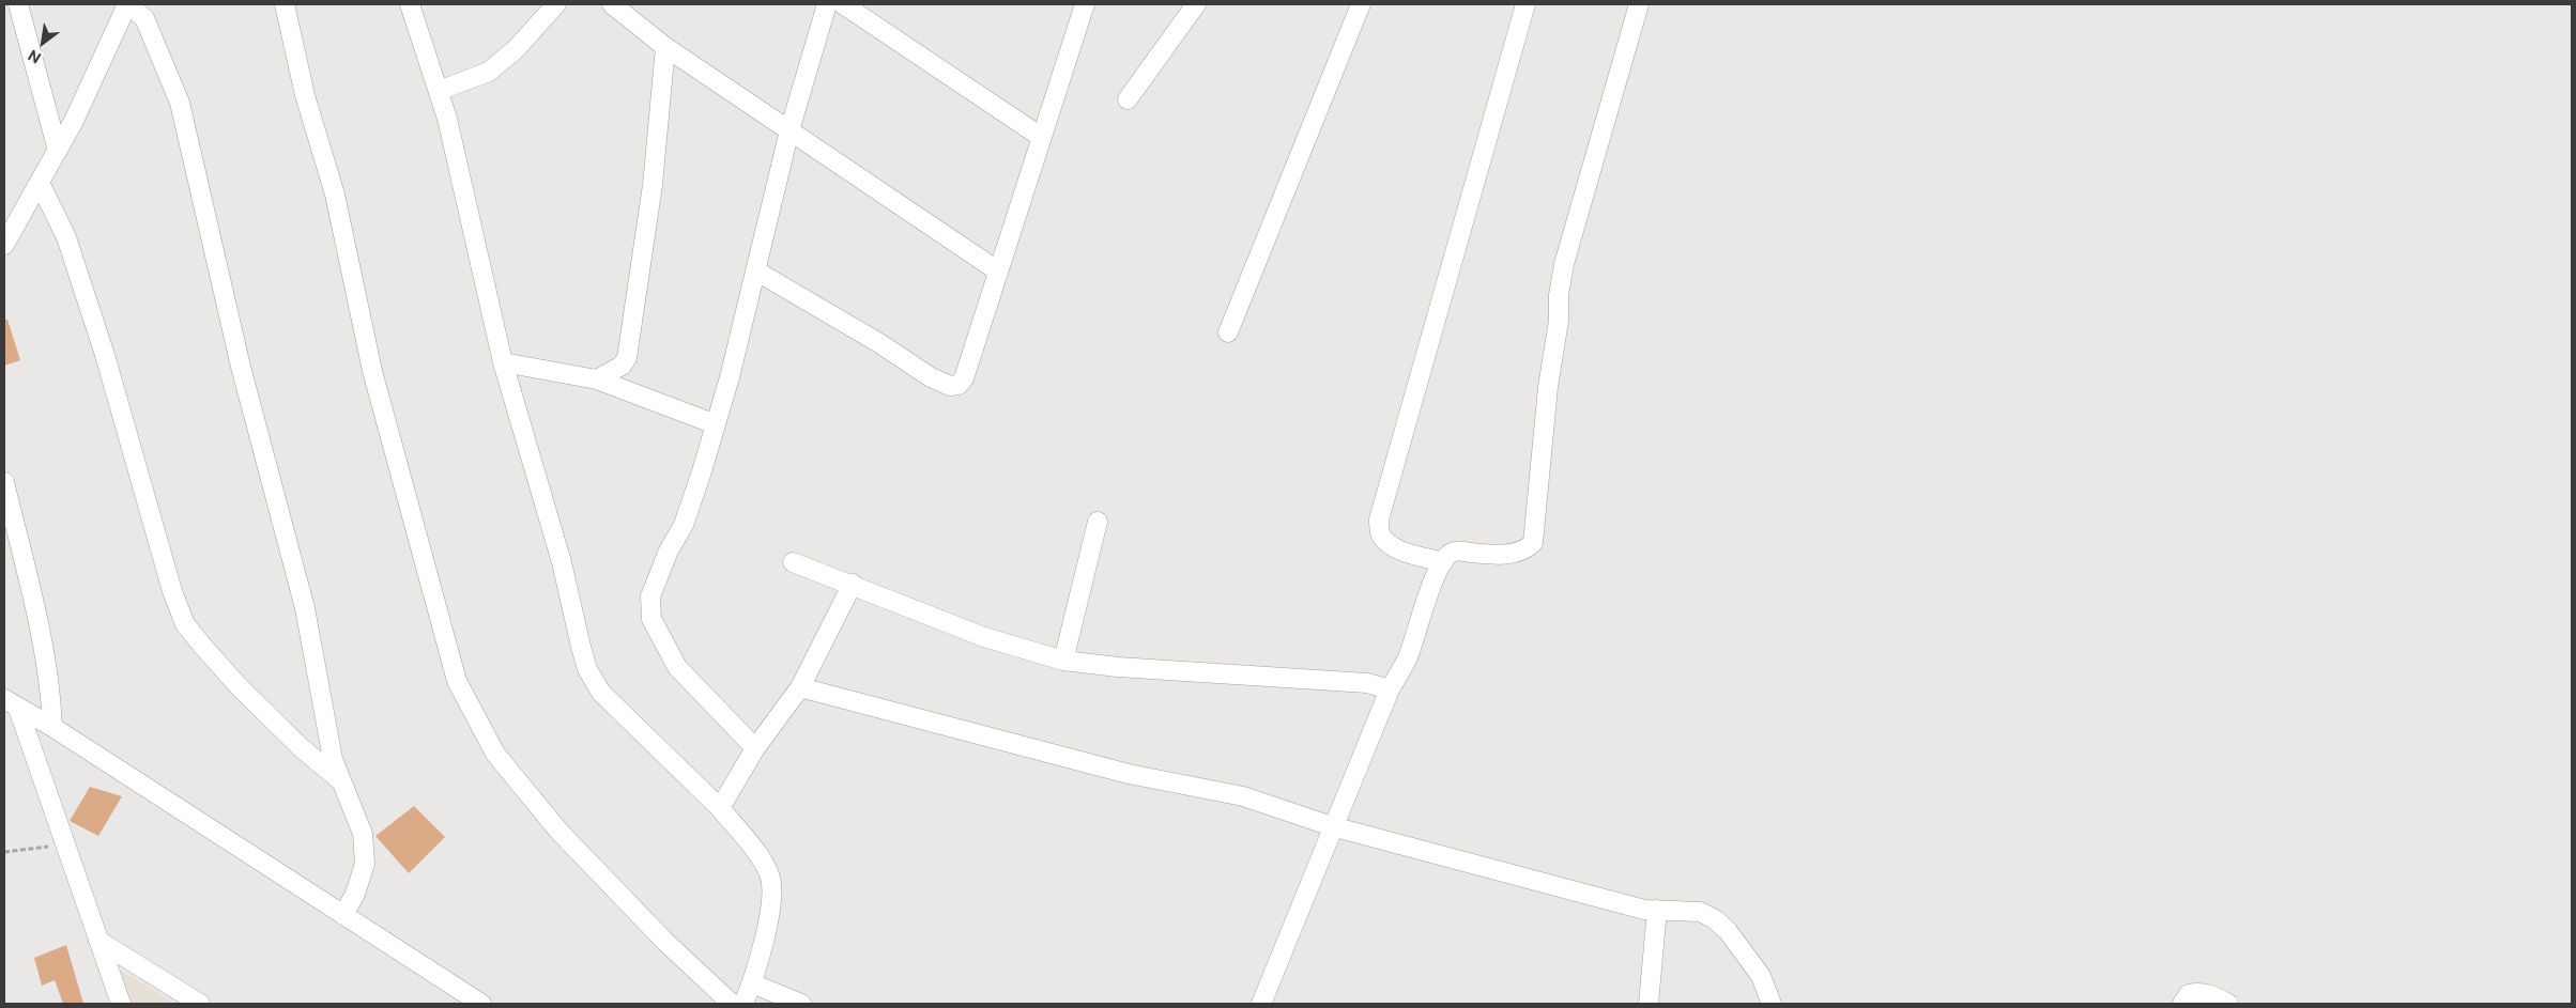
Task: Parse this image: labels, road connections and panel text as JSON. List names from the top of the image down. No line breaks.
{"north":"bottom left"}
